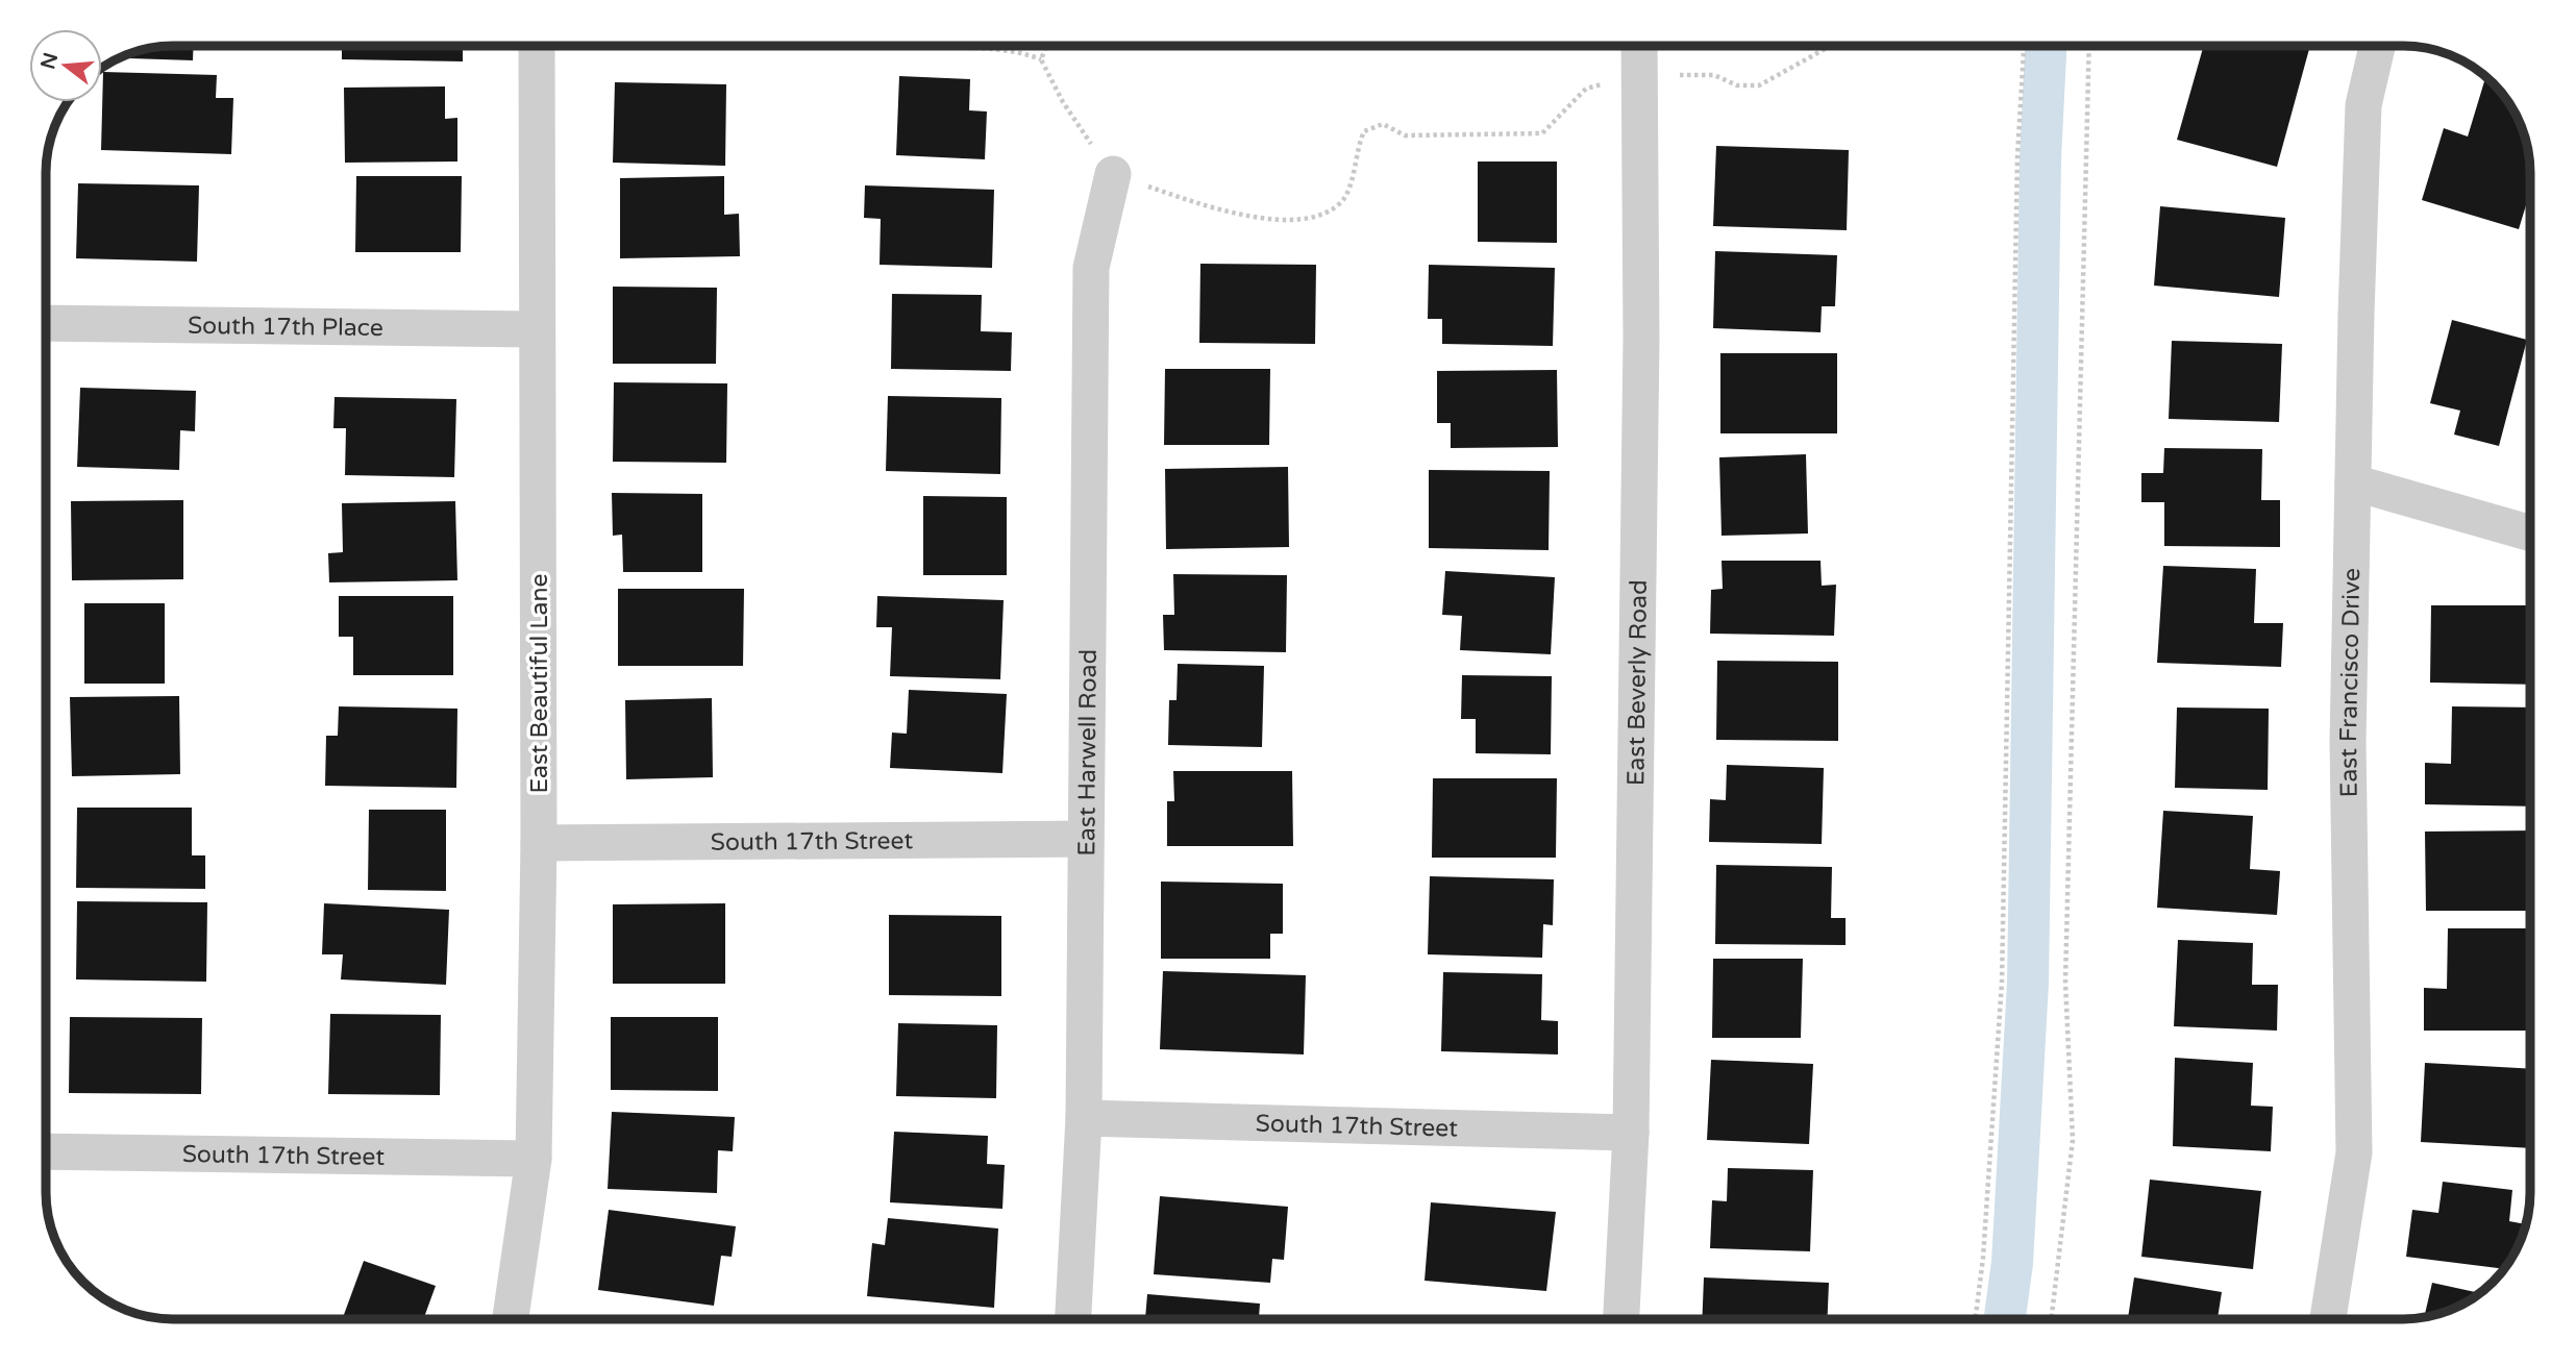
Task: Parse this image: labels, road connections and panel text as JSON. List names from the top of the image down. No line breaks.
{"streets":{"street":["South 17th Place","East Beverly Road","East Francisco Drive","East Beautiful Lane","East Harwell Road","South 17th Street"]},"crossings":[["South 17th Place","East Beautiful Lane"],["East Beverly Road","South 17th Street"],["East Beautiful Lane","South 17th Street"],["East Harwell Road","South 17th Street"]],"north":"left"}
